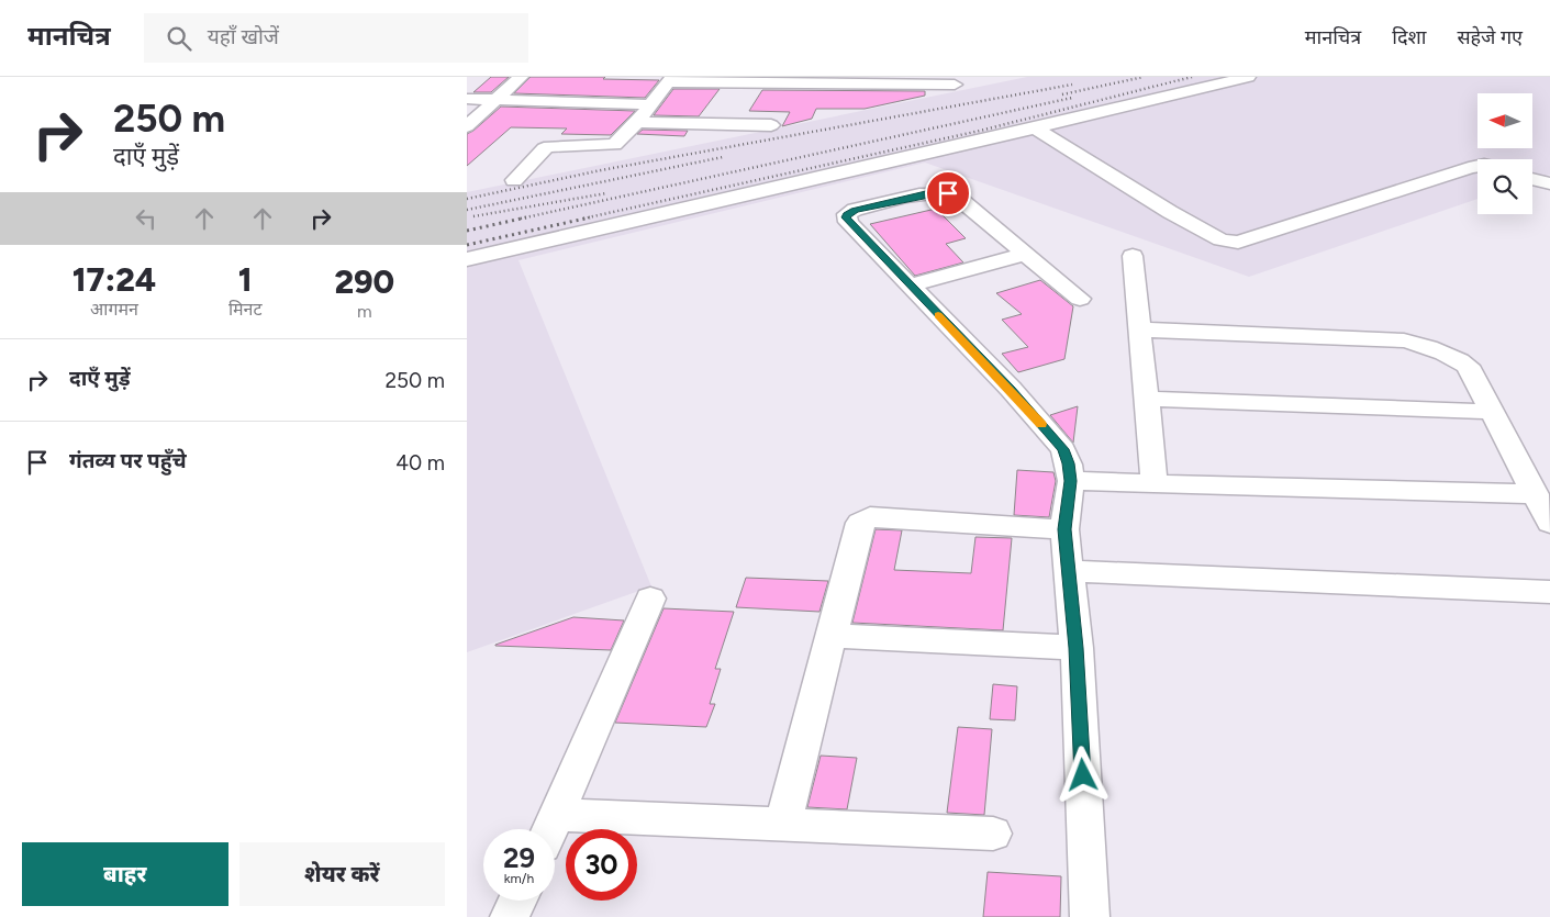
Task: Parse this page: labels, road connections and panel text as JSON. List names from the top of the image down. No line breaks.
{"north":"left","page":{"header":"मानचित्र","search":"यहाँ खोजें","nav":["मानचित्र","दिशा","सहेजे गए"],"turn":["250 m","दाएँ मुड़ें"],"eta":["17:24","आगमन","1","मिनट","290","m"],"list":[{"name":"दाएँ मुड़ें","value":"250 m"},{"name":"गंतव्य पर पहुँचे","value":"40 m"}],"speed":"29 km/h","limit":"30","buttons":["बाहर","शेयर करें"]}}
